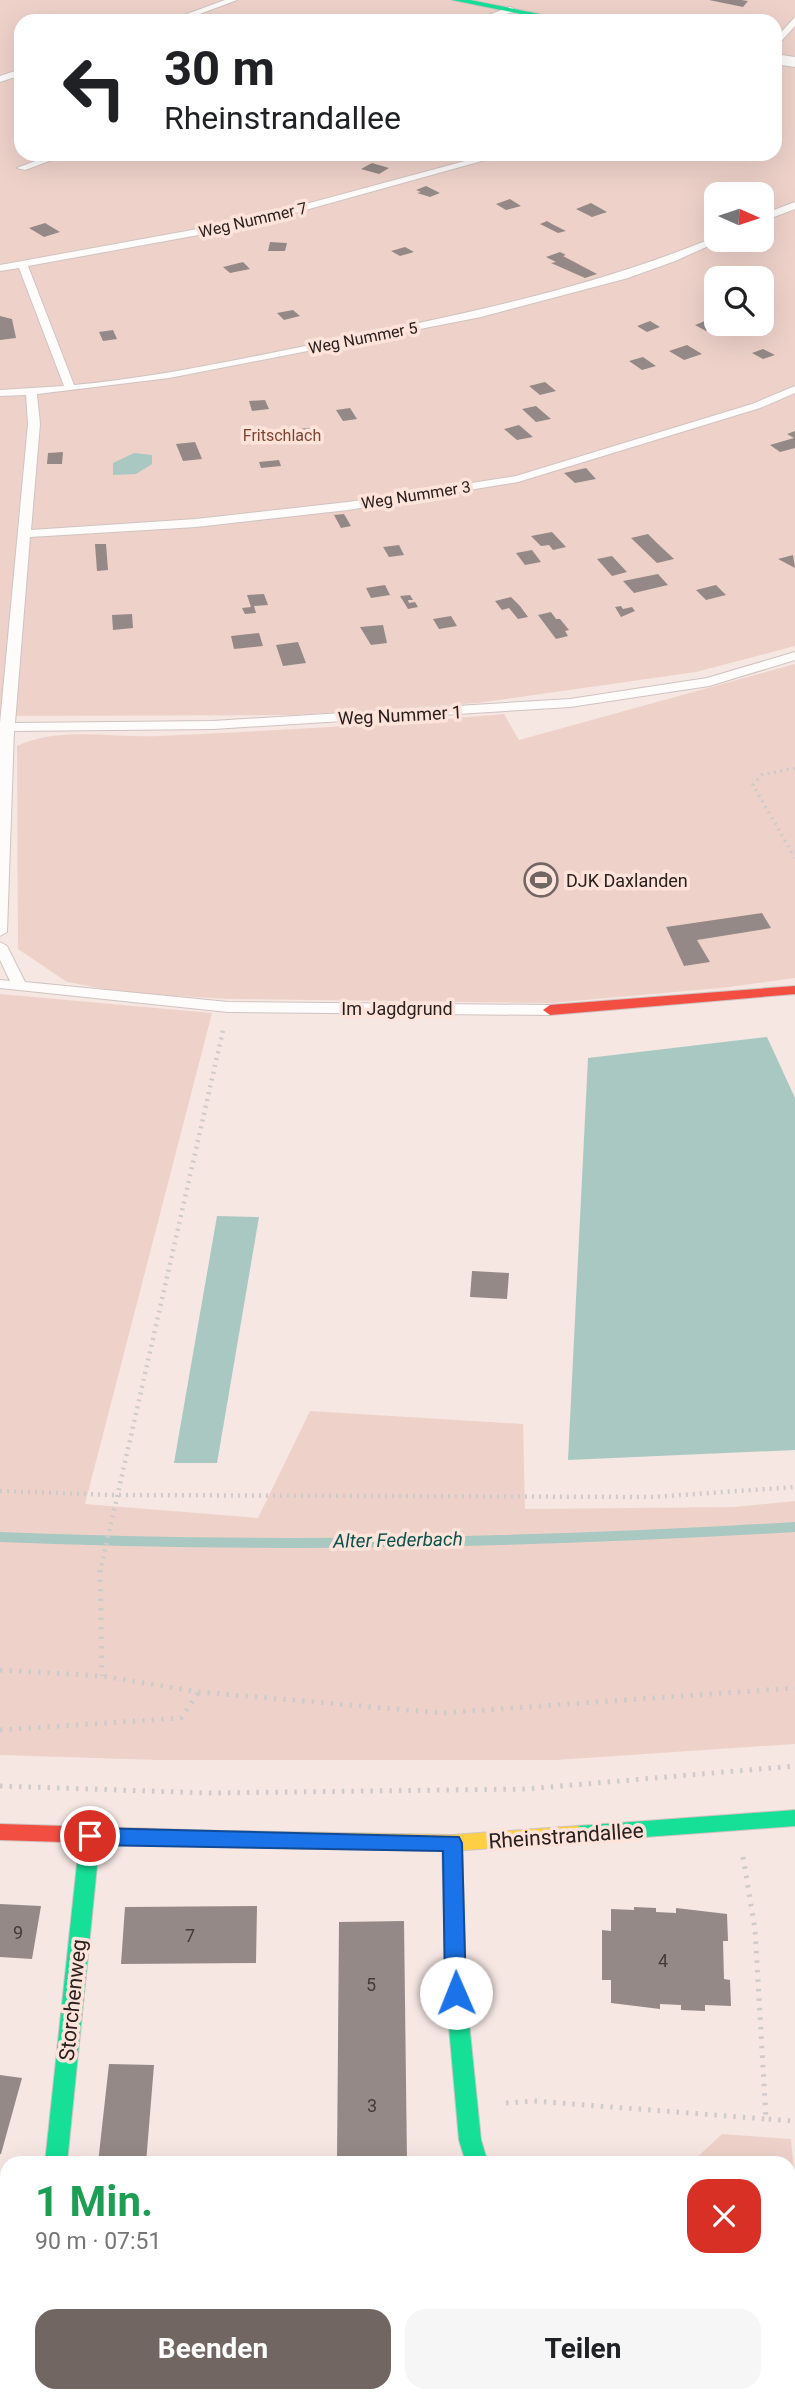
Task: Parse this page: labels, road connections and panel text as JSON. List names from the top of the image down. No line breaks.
{"streets":{"street":["Im Jagdgrund","Rheinstrandallee","Storchenweg"],"lane":["Weg Nummer 7","Weg Nummer 5","Weg Nummer 3","Weg Nummer 1"]},"crossings":[["Rheinstrandallee","Storchenweg"]],"water":["Alter Federbach"],"parks":["Fritschlach"],"places":{"sports":["DJK Daxlanden"]},"house_numbers":["9","7","4","5","3"],"north":"right","page":{"turn":["30 m","Rheinstrandallee"],"heading":["1 Min.","90 m · 07:51"],"buttons":["Beenden","Teilen"]}}
